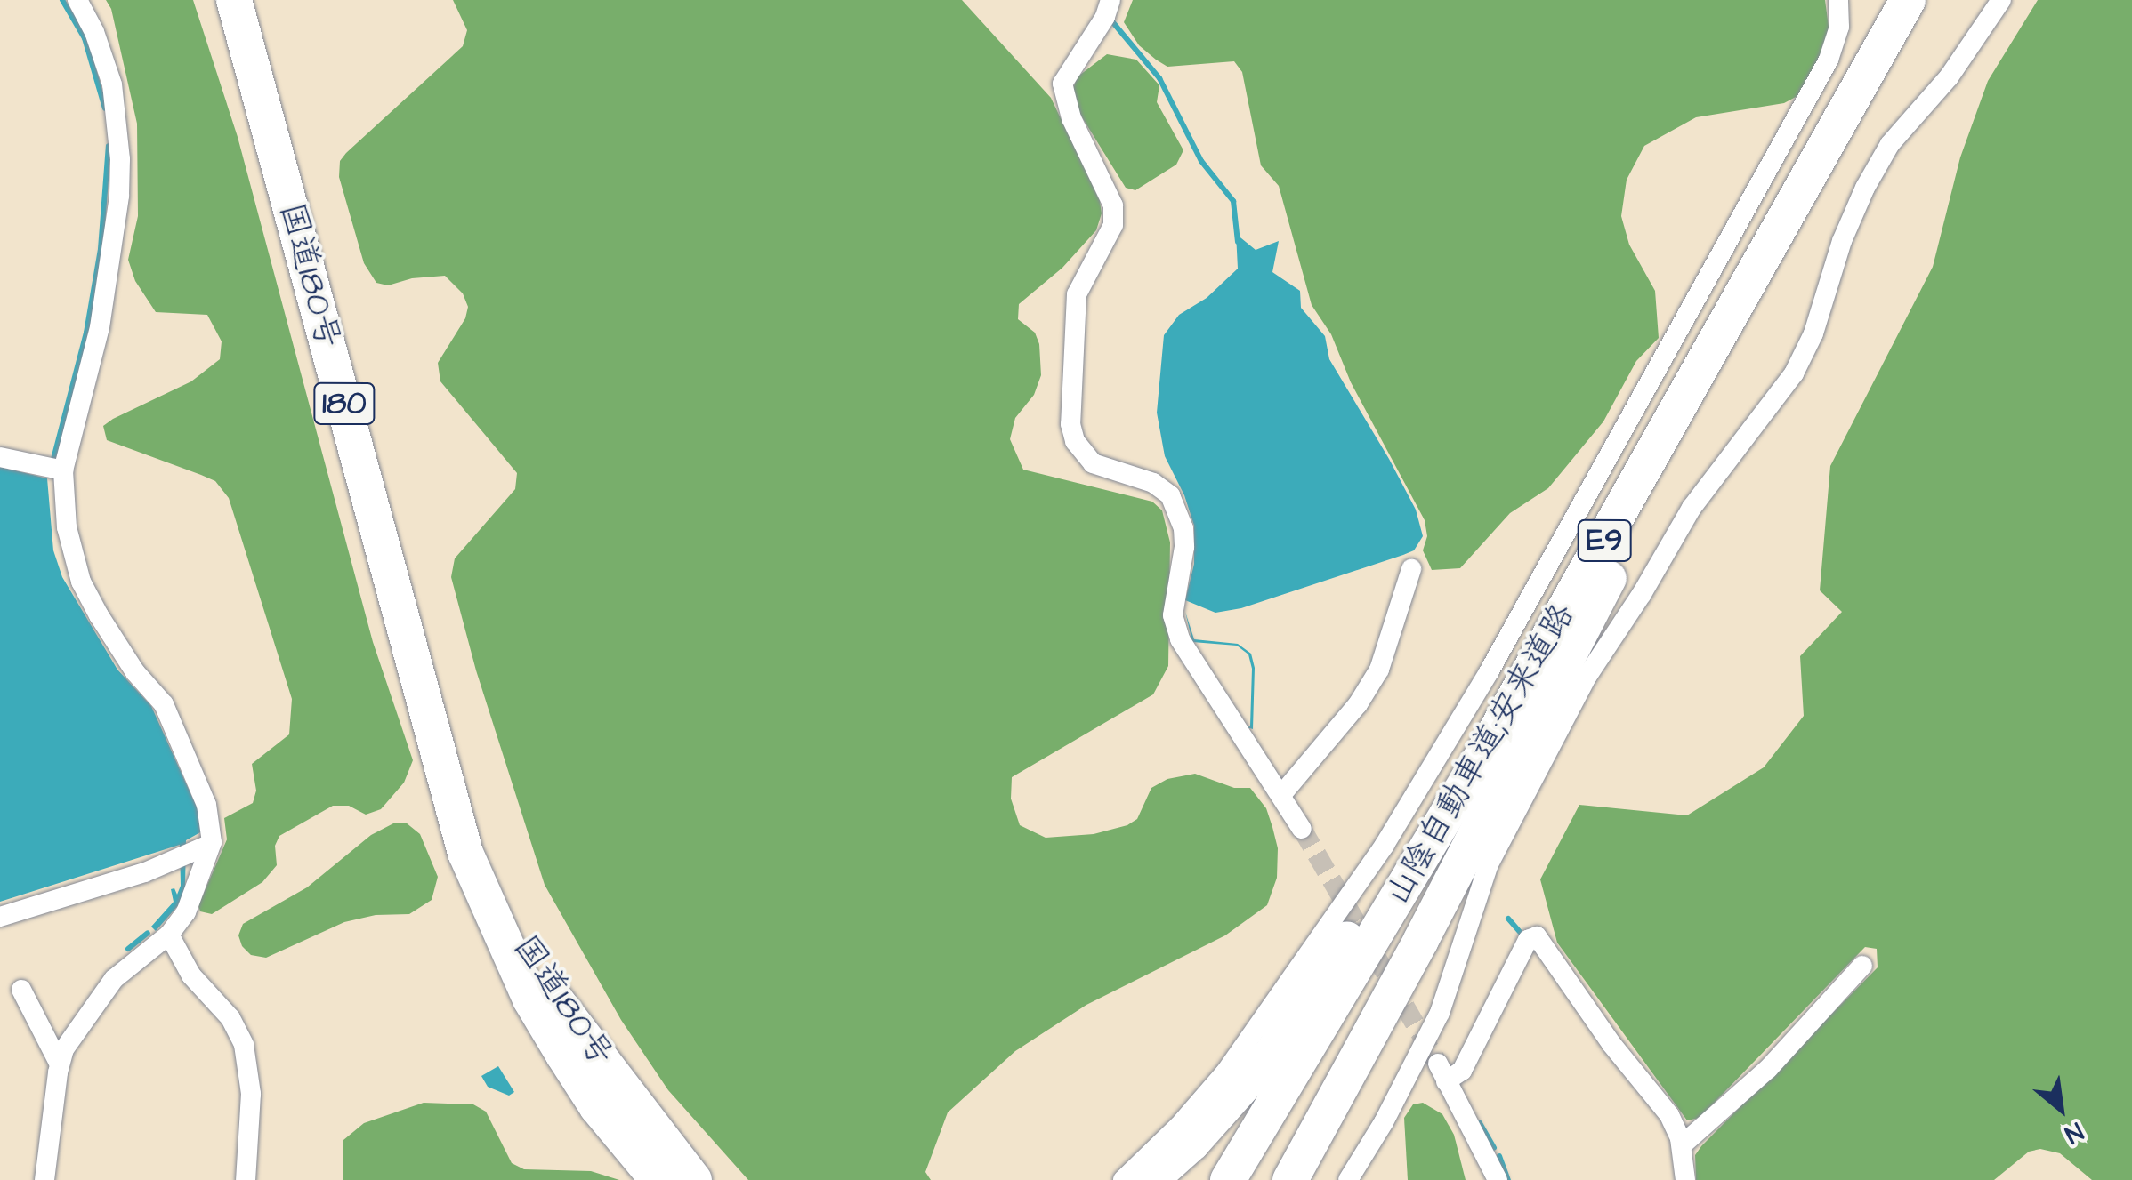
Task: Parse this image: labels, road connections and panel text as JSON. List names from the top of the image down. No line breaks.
{"streets":{"highway":["国道180号","180","E9","山陰自動車道;安来道路"]},"north":"bottom right"}
